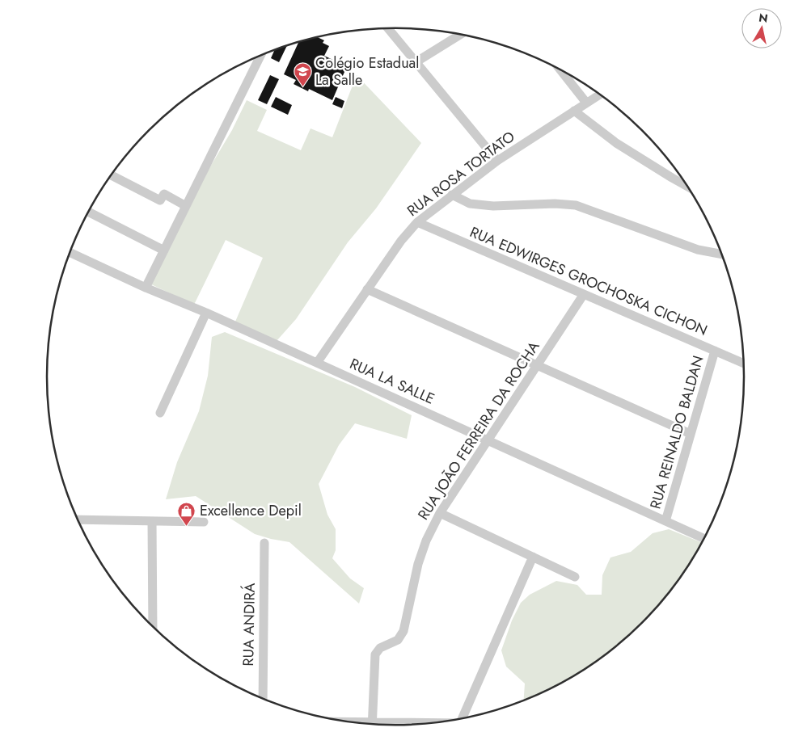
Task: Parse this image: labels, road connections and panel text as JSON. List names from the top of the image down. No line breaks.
{"streets":{"street":["RUA ROSA TORTATO","RUA EDWIRGES GROCHOSKA CICHON","RUA LA SALLE","RUA JOÃO FERREIRA DA ROCHA","RUA REINALDO BALDAN","RUA ANDIRÁ"]},"crossings":[["RUA ROSA TORTATO","RUA EDWIRGES GROCHOSKA CICHON"],["RUA ROSA TORTATO","RUA LA SALLE"],["RUA EDWIRGES GROCHOSKA CICHON","RUA JOÃO FERREIRA DA ROCHA"],["RUA EDWIRGES GROCHOSKA CICHON","RUA REINALDO BALDAN"],["RUA LA SALLE","RUA JOÃO FERREIRA DA ROCHA"],["RUA LA SALLE","RUA REINALDO BALDAN"]],"places":{"school or university":["Colégio Estadual La Salle"],"shop":["Excellence Depil"]},"north":"top"}
